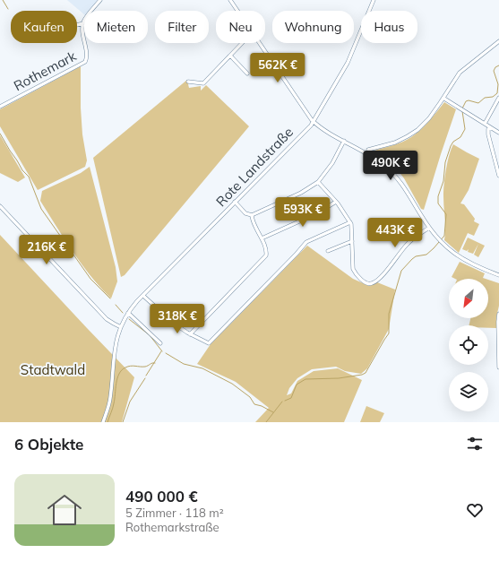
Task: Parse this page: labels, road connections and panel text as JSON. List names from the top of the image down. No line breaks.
{"streets":{"street":["Rothemark","Rote Landstraße"]},"parks":["Stadtwald"],"north":"bottom left","page":{"chip":["Kaufen","Mieten","Filter","Neu","Wohnung","Haus"],"price":["562K €","490K €","593K €","443K €","216K €","318K €"],"heading":"6 Objekte","list":[{"name":"490 000 €","note":"5 Zimmer · 118 m² · Rothemarkstraße"}]}}
